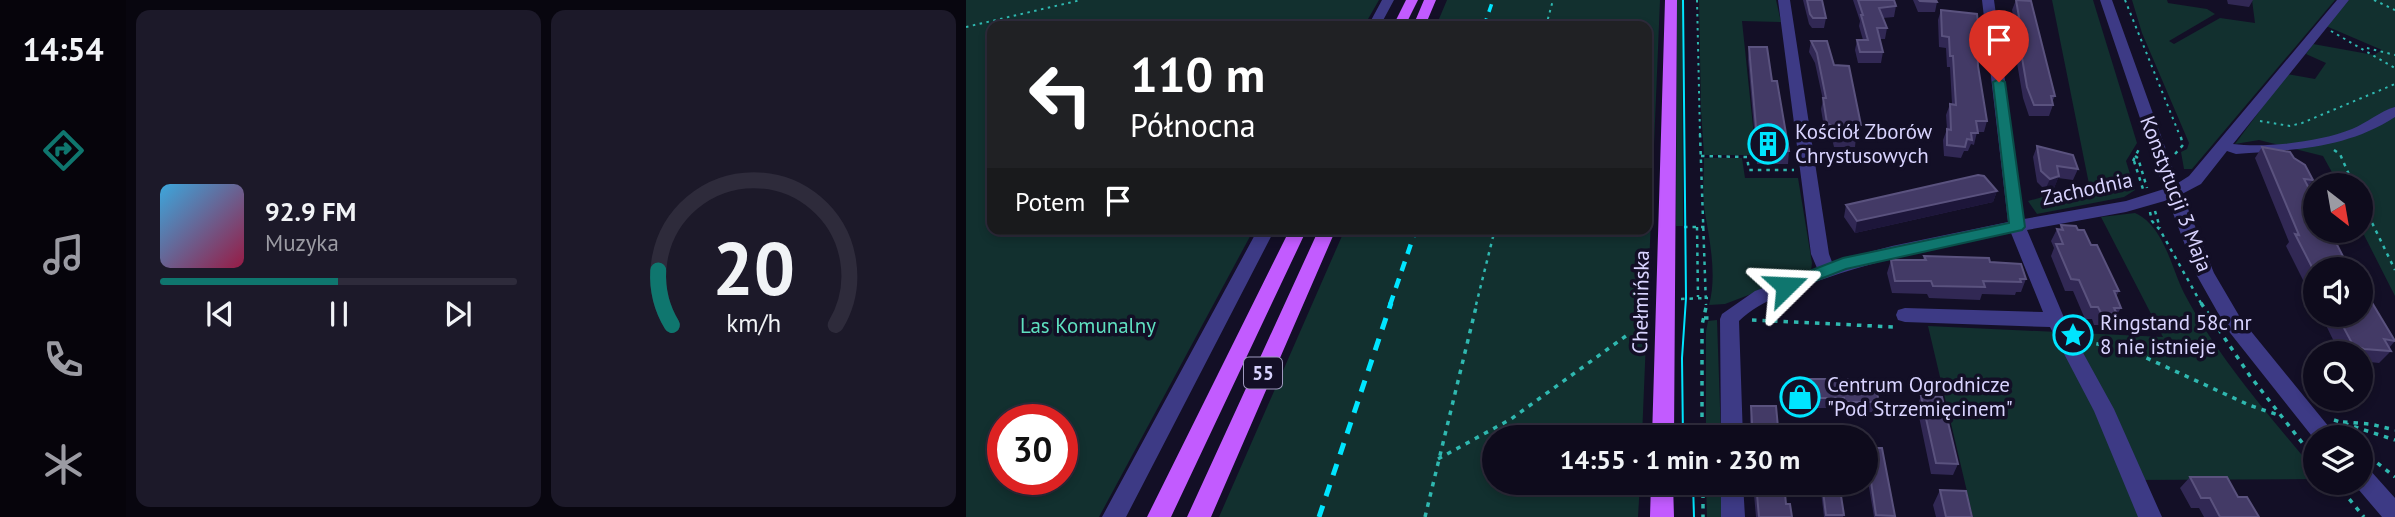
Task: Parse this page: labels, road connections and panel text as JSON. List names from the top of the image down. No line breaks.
{"streets":{"main road":["Chełmińska","55"],"street":["Zachodnia","Konstytucji 3 Maja"]},"crossings":[["Zachodnia","Konstytucji 3 Maja"]],"parks":["Las Komunalny"],"places":{"building":["Kościół Zborów Chrystusowych"],"place":["Ringstand 58c nr 8 nie istnieje"],"shop":["Centrum Ogrodnicze \"Pod Strzemięcinem\""]},"north":"bottom right","page":{"tabs":"14:54","turn":["110 m","Północna"],"then":"Potem","song":["92.9 FM","Muzyka"],"limit":"30","trip":"14:55 · 1 min · 230 m","gauge":["20","km/h"]}}
